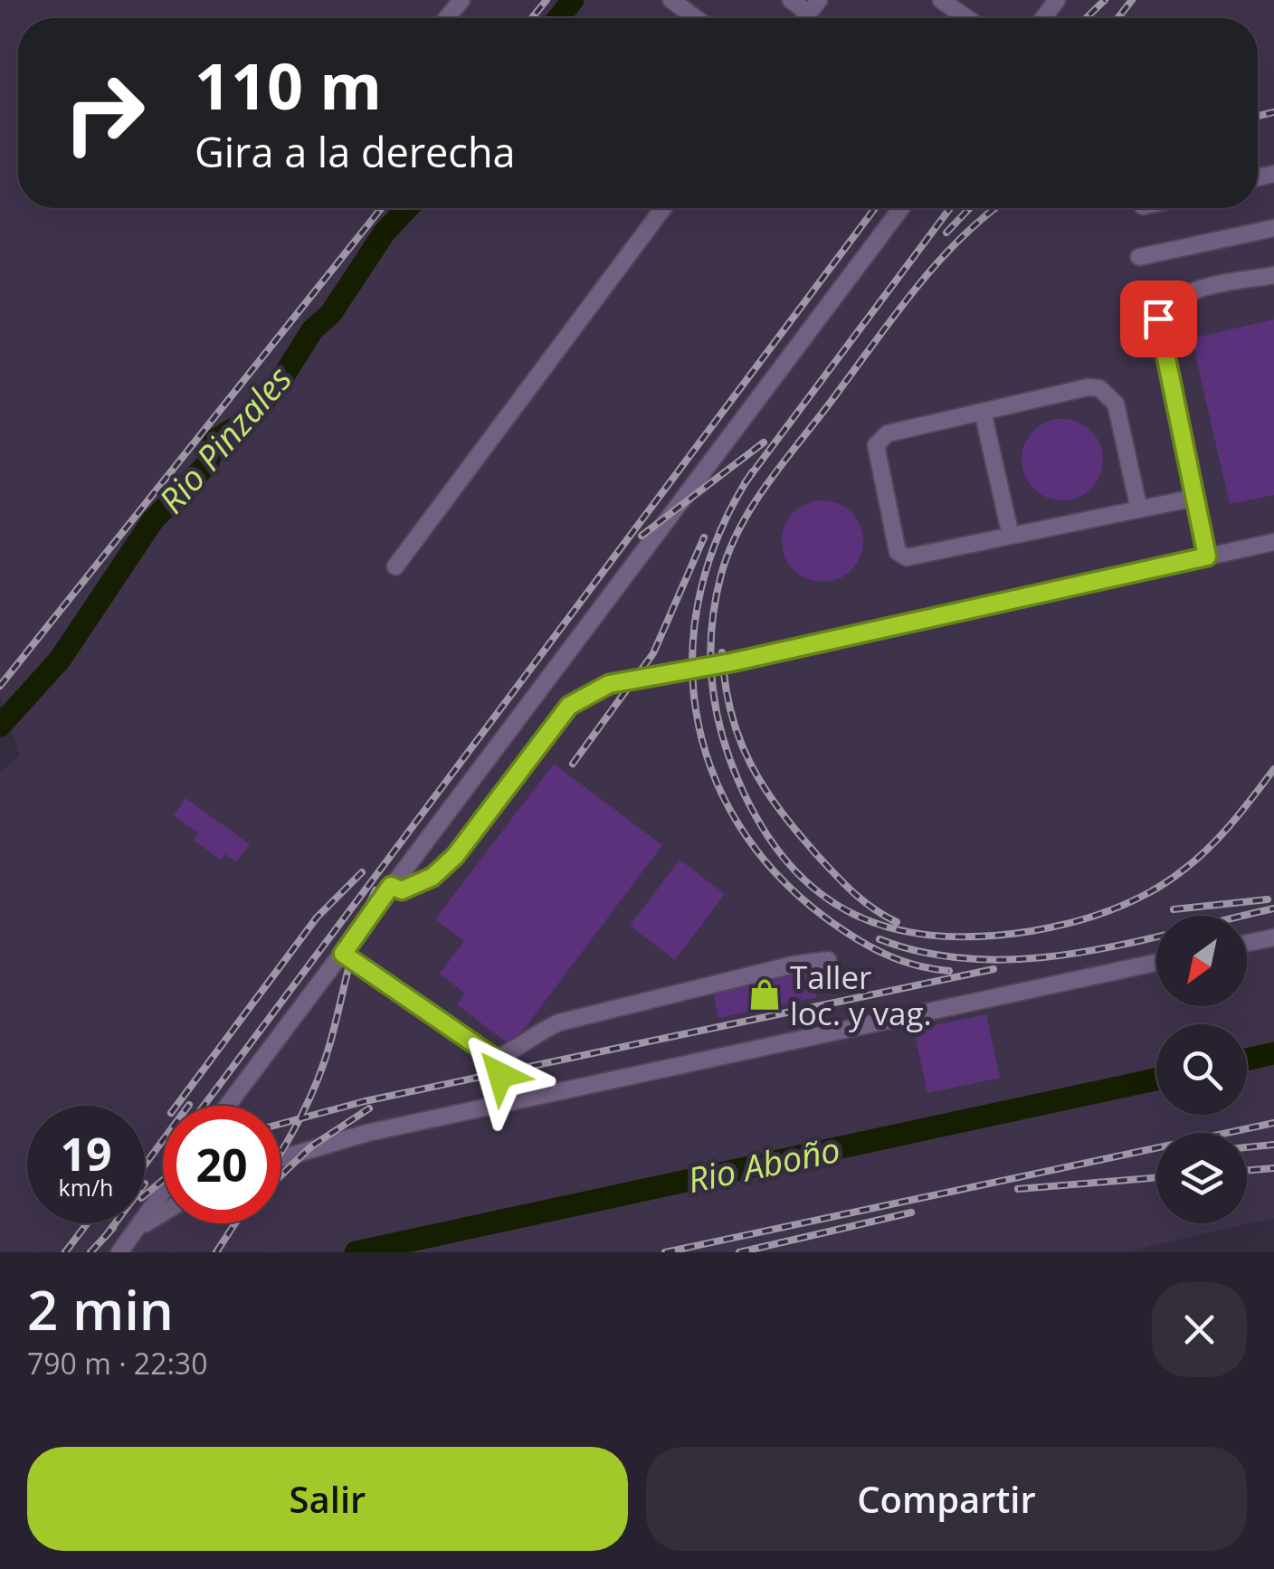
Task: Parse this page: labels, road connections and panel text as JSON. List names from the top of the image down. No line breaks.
{"water":["Rio Pinzales","Rio Aboño"],"places":{"shop":["Taller loc. y vag."]},"north":"bottom left","page":{"turn":["110 m","Gira a la derecha"],"speed":"19 km/h","limit":"20","heading":["2 min","790 m · 22:30"],"buttons":["Salir","Compartir"]}}
